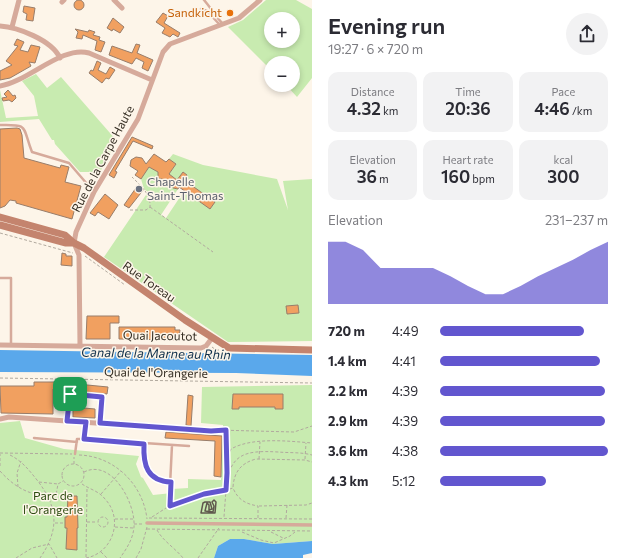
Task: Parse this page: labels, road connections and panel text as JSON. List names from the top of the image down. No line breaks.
{"streets":{"main road":["Rue Toreau","Quai Jacoutot"],"street":["Rue de la Carpe Haute"],"path":["Quai de l'Orangerie"]},"crossings":[["Rue de la Carpe Haute","Rue Toreau"],["Rue Toreau","Quai Jacoutot"]],"water":["Canal de la Marne au Rhin"],"parks":["Parc de l'Orangerie"],"places":["Sandkicht","Chapelle Saint-Thomas"],"page":{"heading":["Evening run","19:27 · 6 × 720 m"],"map_buttons":["+","−"],"stats":[["Distance","4.32 km"],["Time","20:36"],["Pace","4:46 /km"],["Elevation","36 m"],["Heart rate","160 bpm"],["kcal","300"]],"chart":["Elevation","231–237 m"],"list":[{"name":"720 m","note":"4:49"},{"name":"1.4 km","note":"4:41"},{"name":"2.2 km","note":"4:39"},{"name":"2.9 km","note":"4:39"},{"name":"3.6 km","note":"4:38"},{"name":"4.3 km","note":"5:12"}]}}
